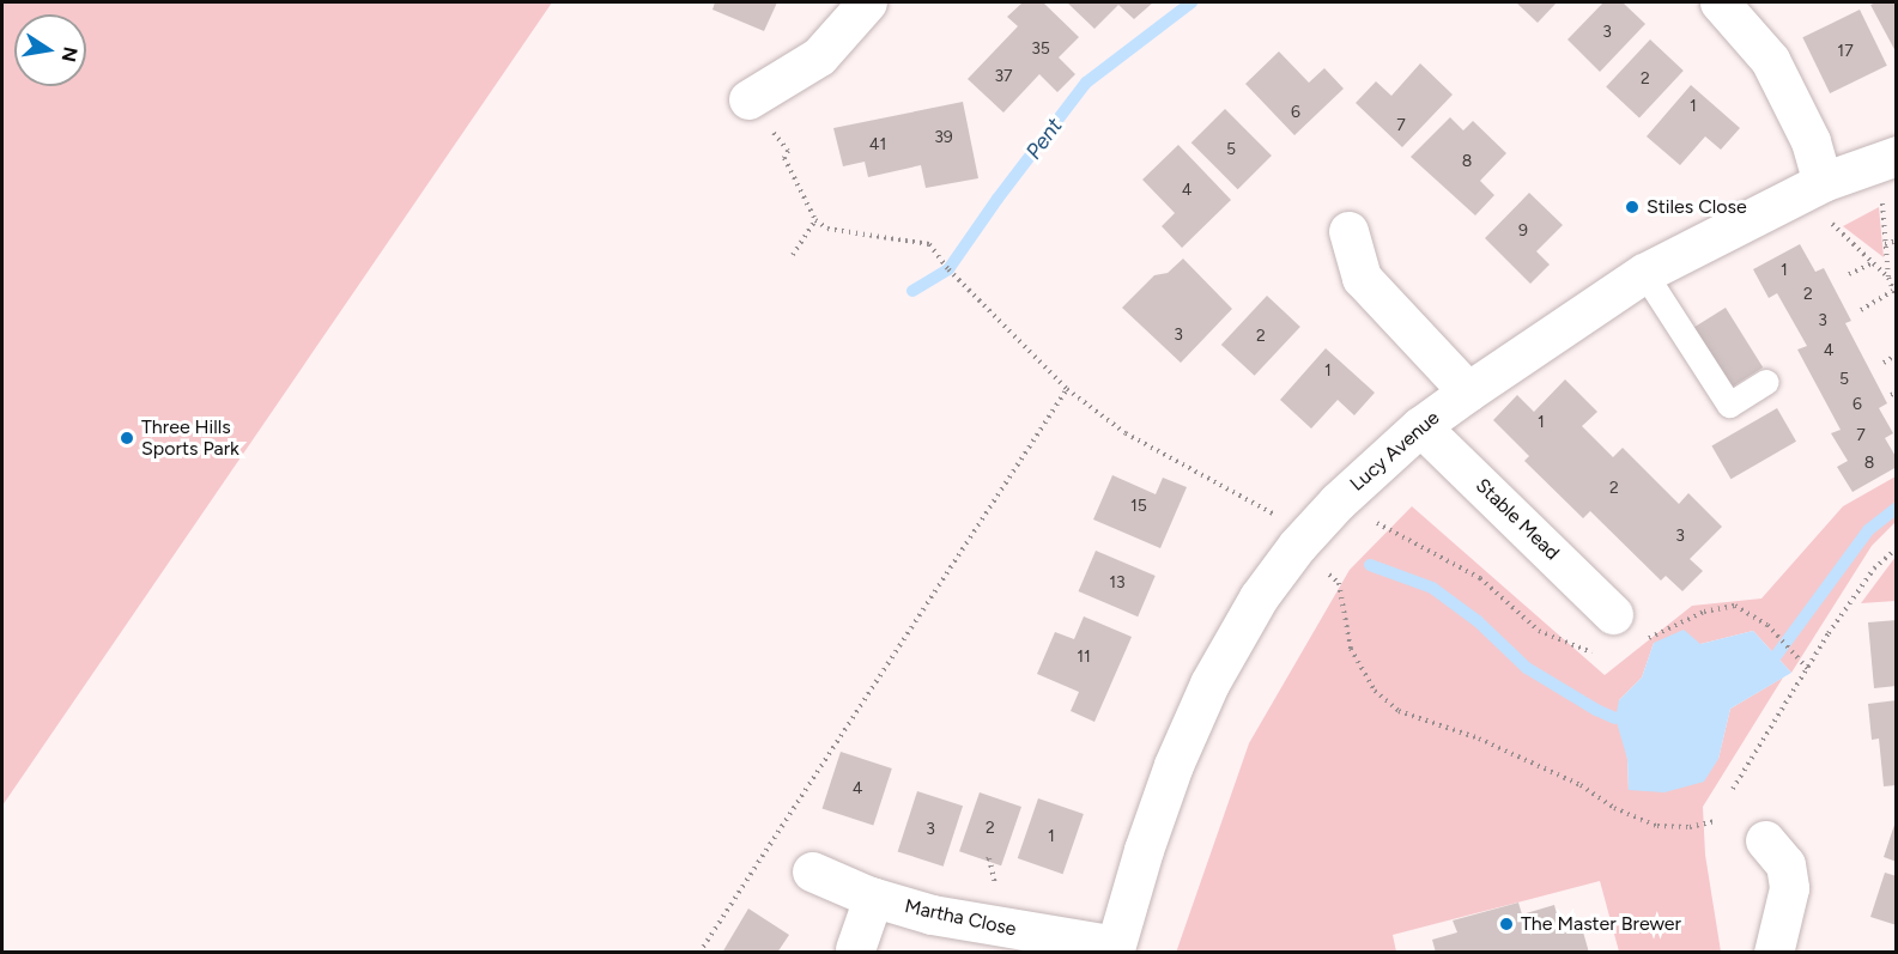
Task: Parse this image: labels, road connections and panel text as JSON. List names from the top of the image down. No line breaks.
{"streets":{"street":["Lucy Avenue","Stable Mead","Martha Close"]},"crossings":[["Lucy Avenue","Stable Mead"],["Lucy Avenue","Martha Close"]],"water":["Pent"],"places":["Stiles Close","Three Hills Sports Park","The Master Brewer"],"house_numbers":["3","35","17","37","2","1","6","7","39","41","5","8","4","9","1","2","3","3","2","4","1","5","6","1","7","8","2","15","3","13","11","4","2","3","1"],"north":"right"}
